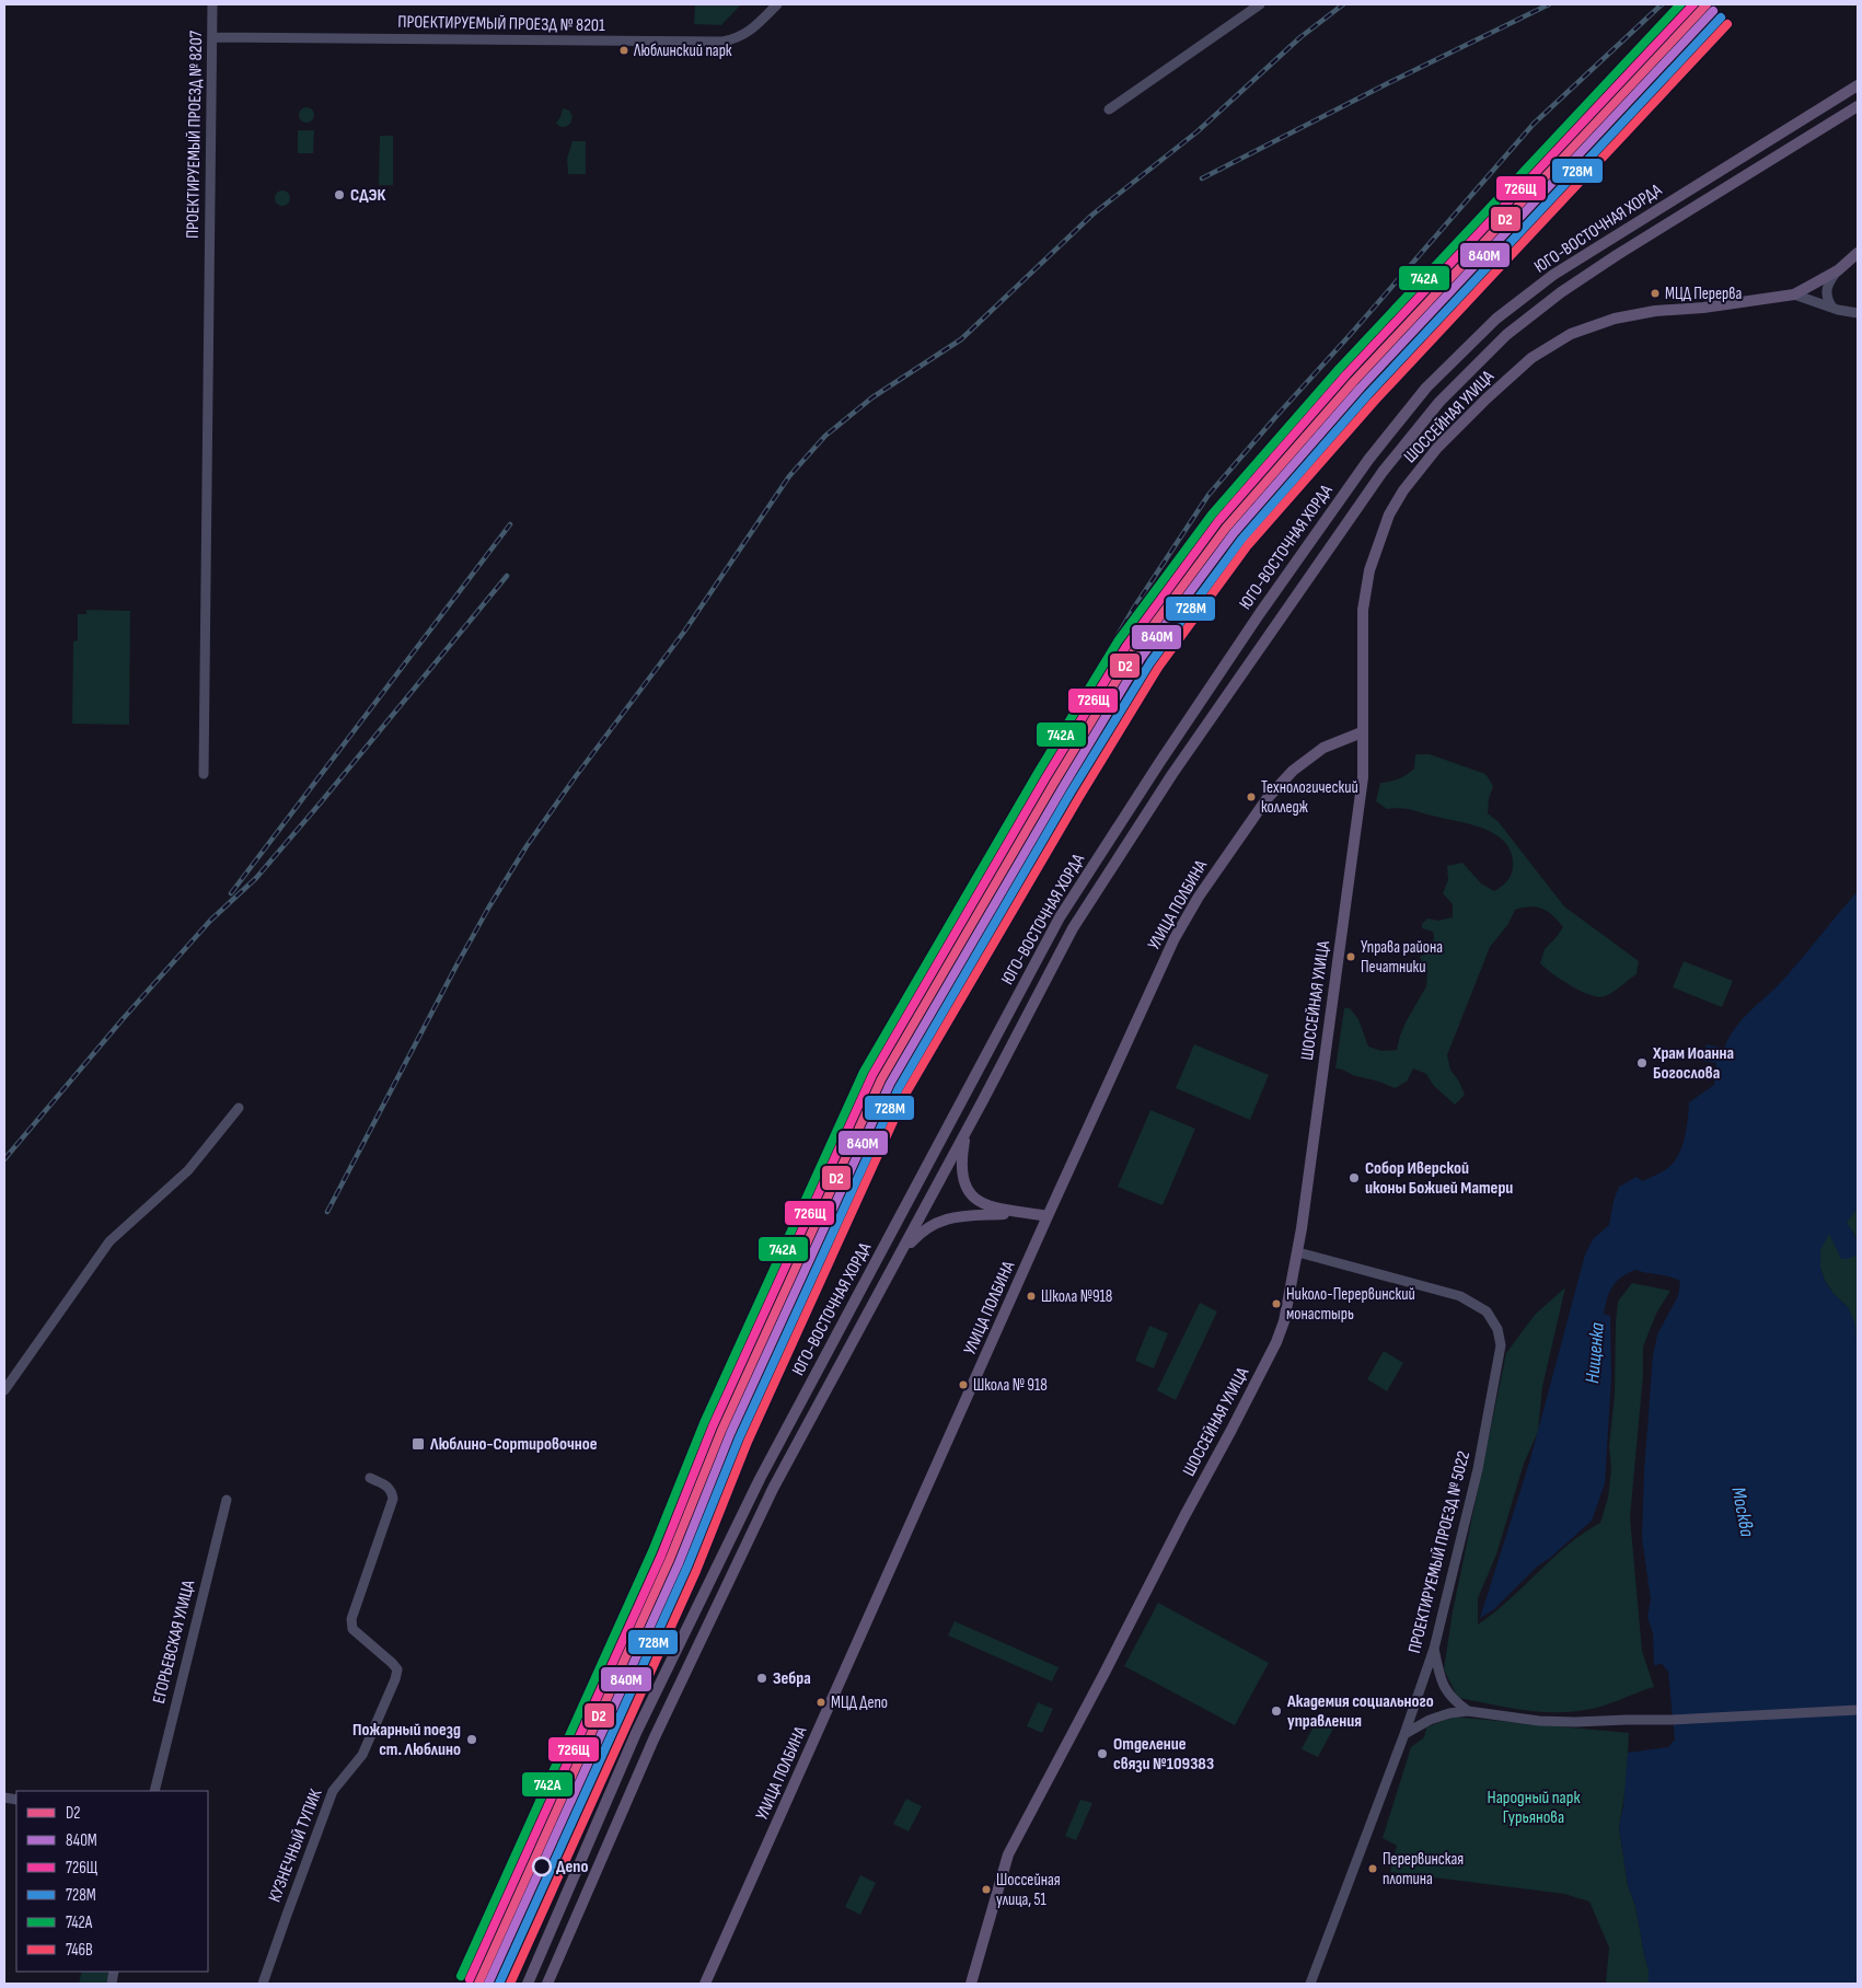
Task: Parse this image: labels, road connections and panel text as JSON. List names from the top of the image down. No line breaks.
{"streets":{"main road":["ЮГО-ВОСТОЧНАЯ ХОРДА","ШОССЕЙНАЯ УЛИЦА","УЛИЦА ПОЛБИНА"],"street":["ПРОЕКТИРУЕМЫЙ ПРОЕЗД № 8201","ПРОЕКТИРУЕМЫЙ ПРОЕЗД № 8207","ПРОЕКТИРУЕМЫЙ ПРОЕЗД № 5022","ЕГОРЬЕВСКАЯ УЛИЦА","КУЗНЕЧНЫЙ ТУПИК"]},"crossings":[["ПРОЕКТИРУЕМЫЙ ПРОЕЗД № 8201","ПРОЕКТИРУЕМЫЙ ПРОЕЗД № 8207"],["ШОССЕЙНАЯ УЛИЦА","УЛИЦА ПОЛБИНА"],["ШОССЕЙНАЯ УЛИЦА","ПРОЕКТИРУЕМЫЙ ПРОЕЗД № 5022"]],"water":["Нищенка","Москва"],"parks":["Народный парк Гурьянова"],"places":{"other":["Люблинский парк","СДЭК","МЦД Перерва","Технологический колледж","Управа района Печатники","Храм Иоанна Богослова","Собор Иверской иконы Божией Матери","Школа №918","Николо-Перервинский монастырь","Школа № 918","Зебра","МЦД Депо","Академия социального управления","Пожарный поезд ст. Люблино","Отделение связи №109383","Депо","Перервинская плотина","Шоссейная улица, 51"],"transit":["Люблино-Сортировочное"]},"lines":["transit line D2","transit line 726Щ","transit line 742А","transit line 840М","transit line 728М","transit line 746В"],"legend":["D2","840М","726Щ","728М","742А","746В"]}
